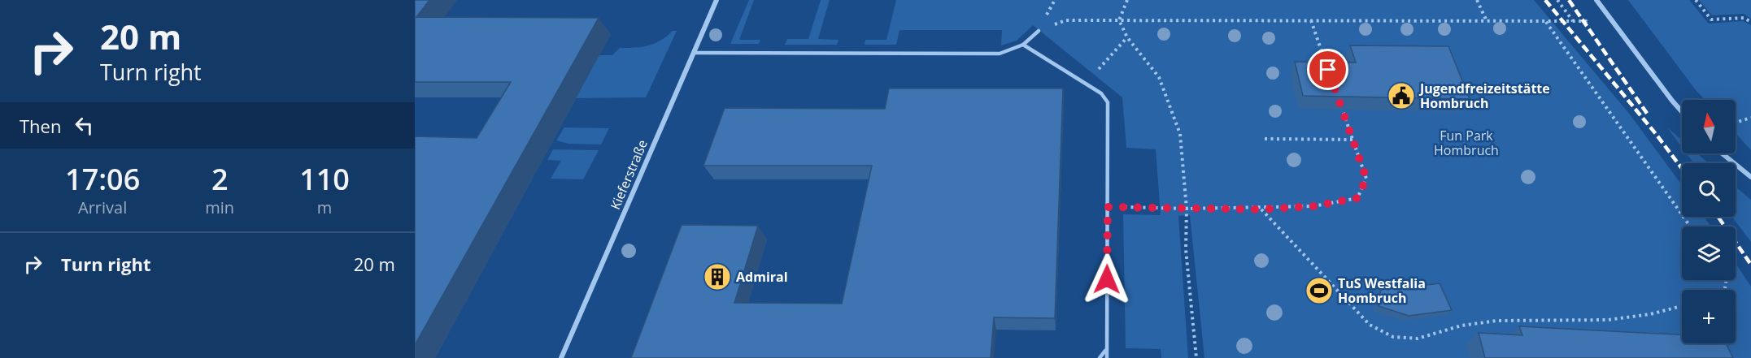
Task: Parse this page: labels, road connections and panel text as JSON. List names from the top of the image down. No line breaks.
{"streets":{"street":["Kieferstraße"]},"parks":["Fun Park Hombruch"],"places":{"public building":["Jugendfreizeitstätte Hombruch"],"building":["Admiral"],"sports":["TuS Westfalia Hombruch"]},"north":"top","page":{"turn":["20 m","Turn right"],"map_buttons":"+","then":"Then","eta":["17:06","Arrival","2","min","110","m"],"list":[{"name":"Turn right","value":"20 m"}]}}
